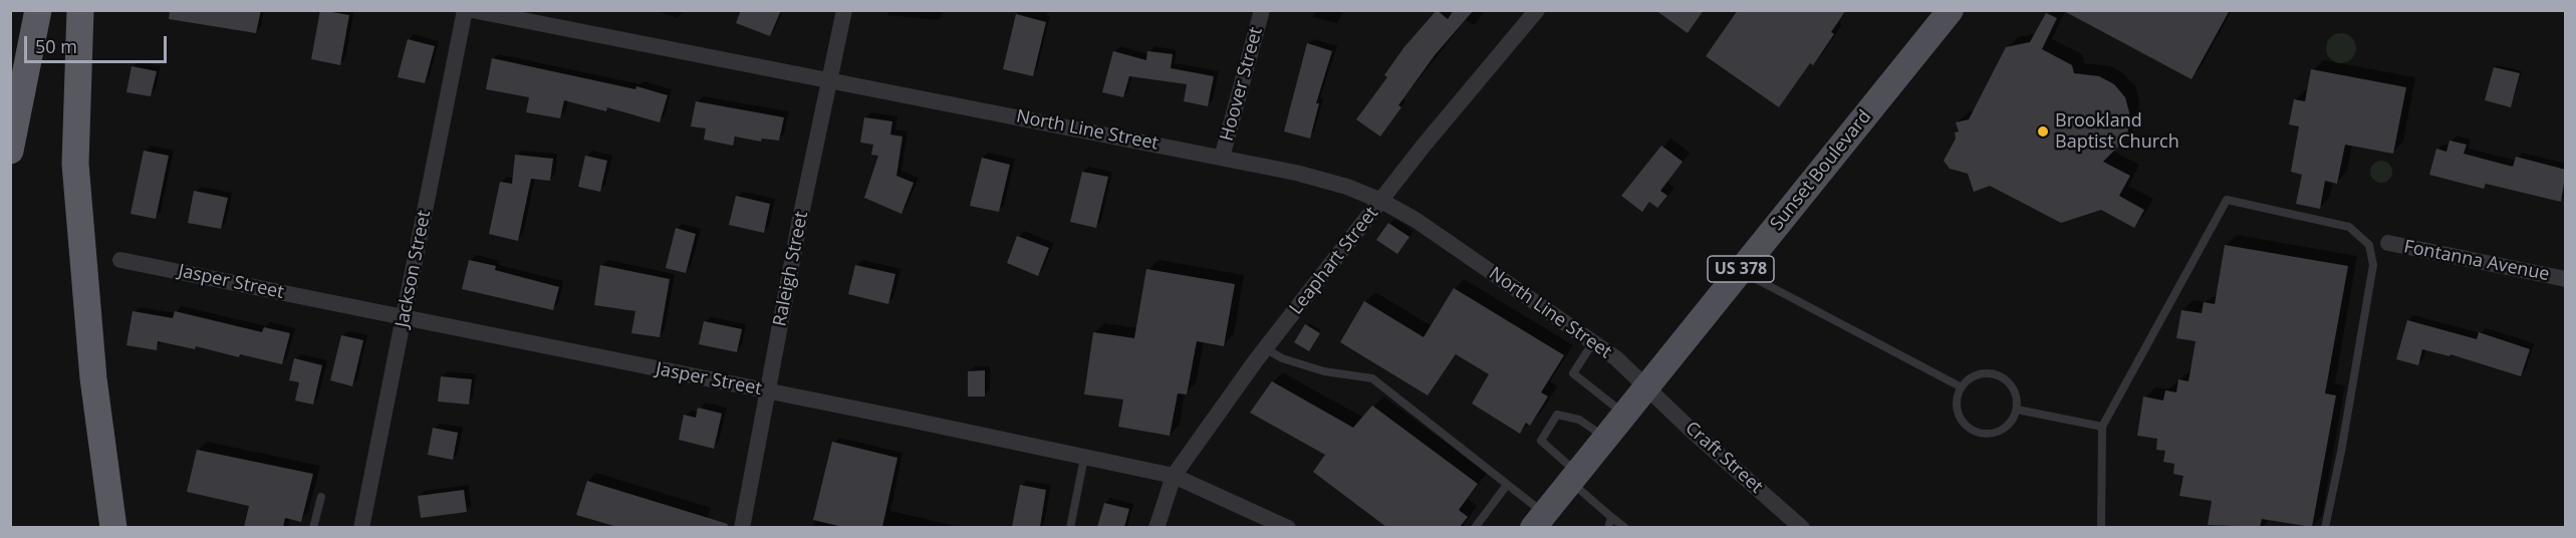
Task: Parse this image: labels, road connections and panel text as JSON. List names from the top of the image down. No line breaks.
{"streets":{"main road":["Sunset Boulevard","US 378"],"street":["Hoover Street","North Line Street","Leaphart Street","Fontanna Avenue","Jackson Street","Raleigh Street","Jasper Street","Craft Street"]},"crossings":[["Hoover Street","North Line Street"],["North Line Street","Sunset Boulevard"],["North Line Street","Leaphart Street"],["North Line Street","Raleigh Street"],["North Line Street","Craft Street"],["Sunset Boulevard","Craft Street"],["Leaphart Street","Jasper Street"],["Jackson Street","Jasper Street"],["Raleigh Street","Jasper Street"]],"places":["Brookland Baptist Church"],"scale_bar":"50 m"}
